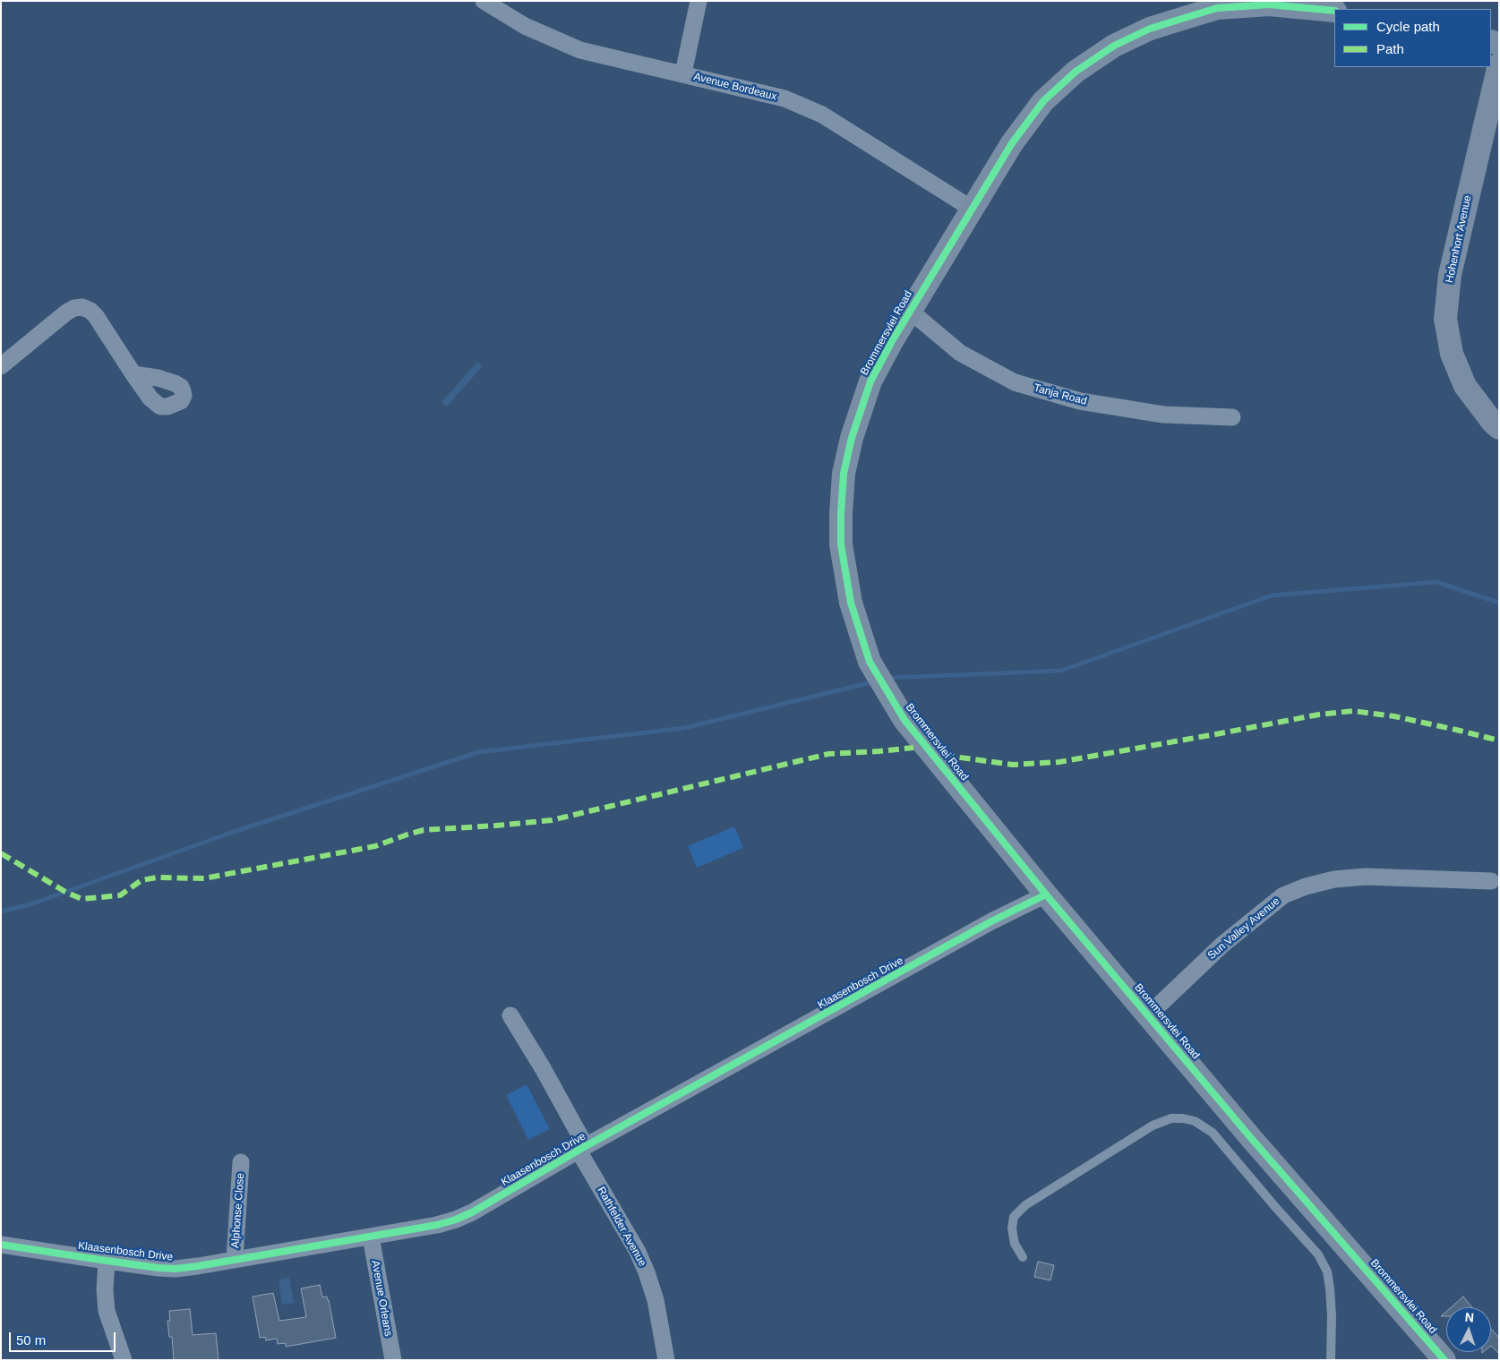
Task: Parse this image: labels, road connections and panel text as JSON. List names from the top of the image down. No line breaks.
{"streets":{"street":["Avenue Bordeaux","Hohenhort Avenue","Brommersvlei Road","Tanja Road","Sun Valley Avenue","Klaasenbosch Drive","Alphonse Close","Rathfelder Avenue","Avenue Orleans"]},"crossings":[["Avenue Bordeaux","Brommersvlei Road"],["Brommersvlei Road","Tanja Road"],["Brommersvlei Road","Sun Valley Avenue"],["Brommersvlei Road","Klaasenbosch Drive"],["Klaasenbosch Drive","Alphonse Close"],["Klaasenbosch Drive","Rathfelder Avenue"],["Klaasenbosch Drive","Avenue Orleans"]],"legend":["Cycle path","Path"],"scale_bar":"50 m","north":"top"}
